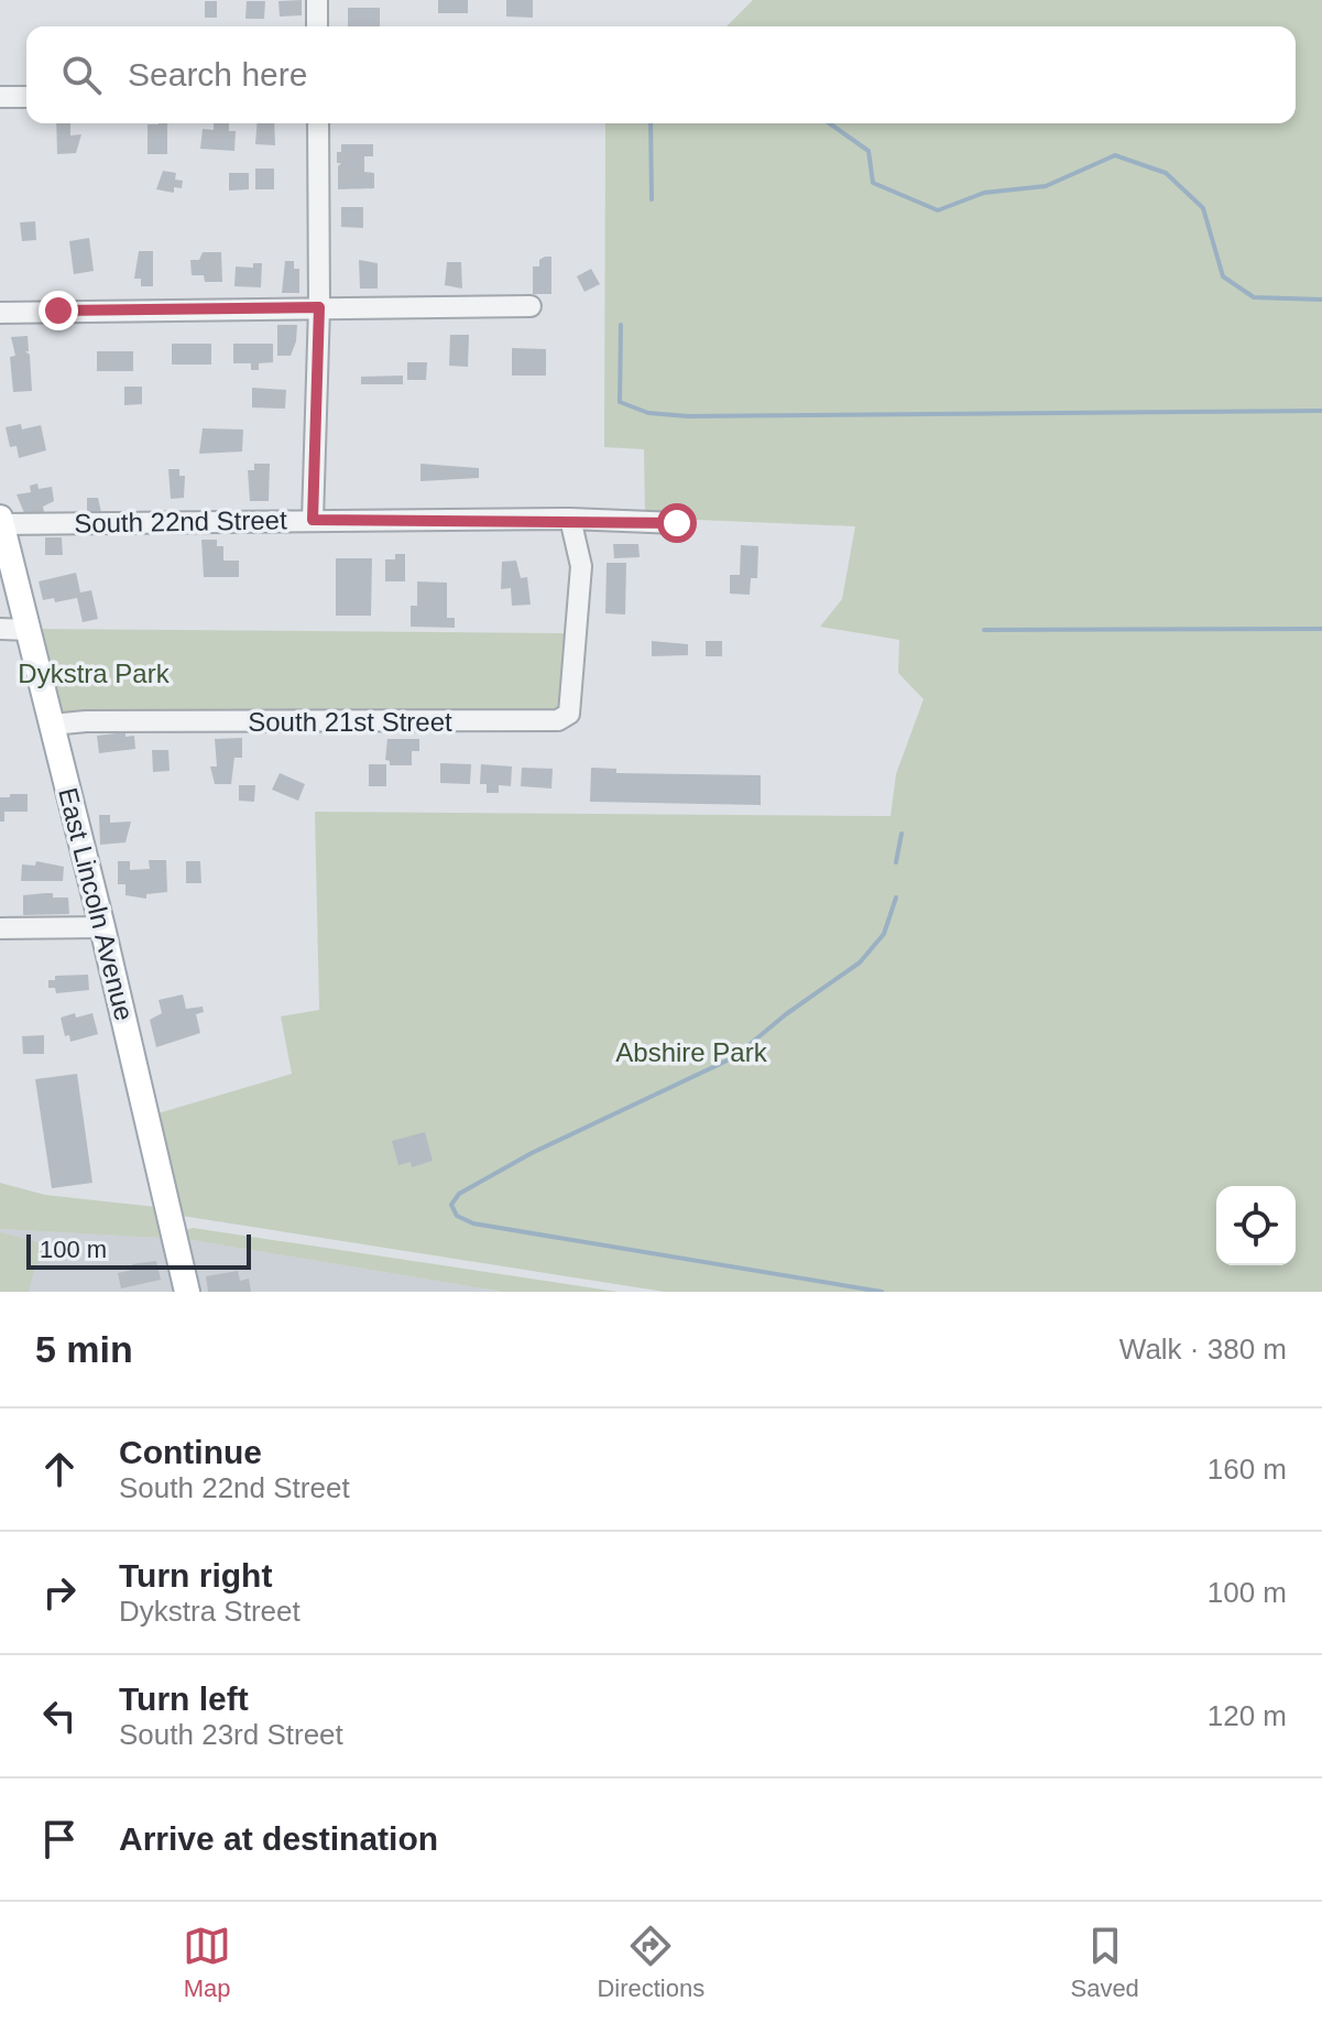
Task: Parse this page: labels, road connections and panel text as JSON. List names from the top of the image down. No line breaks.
{"streets":{"main road":["East Lincoln Avenue"],"street":["South 22nd Street","South 21st Street"]},"crossings":[["South 22nd Street","South 21st Street"],["South 22nd Street","East Lincoln Avenue"],["South 21st Street","East Lincoln Avenue"]],"parks":["Dykstra Park","Abshire Park"],"scale_bar":"100 m","page":{"search":"Search here","scale":"100 m","heading":["5 min","Walk · 380 m"],"list":[["Continue","South 22nd Street","160 m"],["Turn right","Dykstra Street","100 m"],["Turn left","South 23rd Street","120 m"],"Arrive at destination"],"nav":["Map","Directions","Saved"]}}
